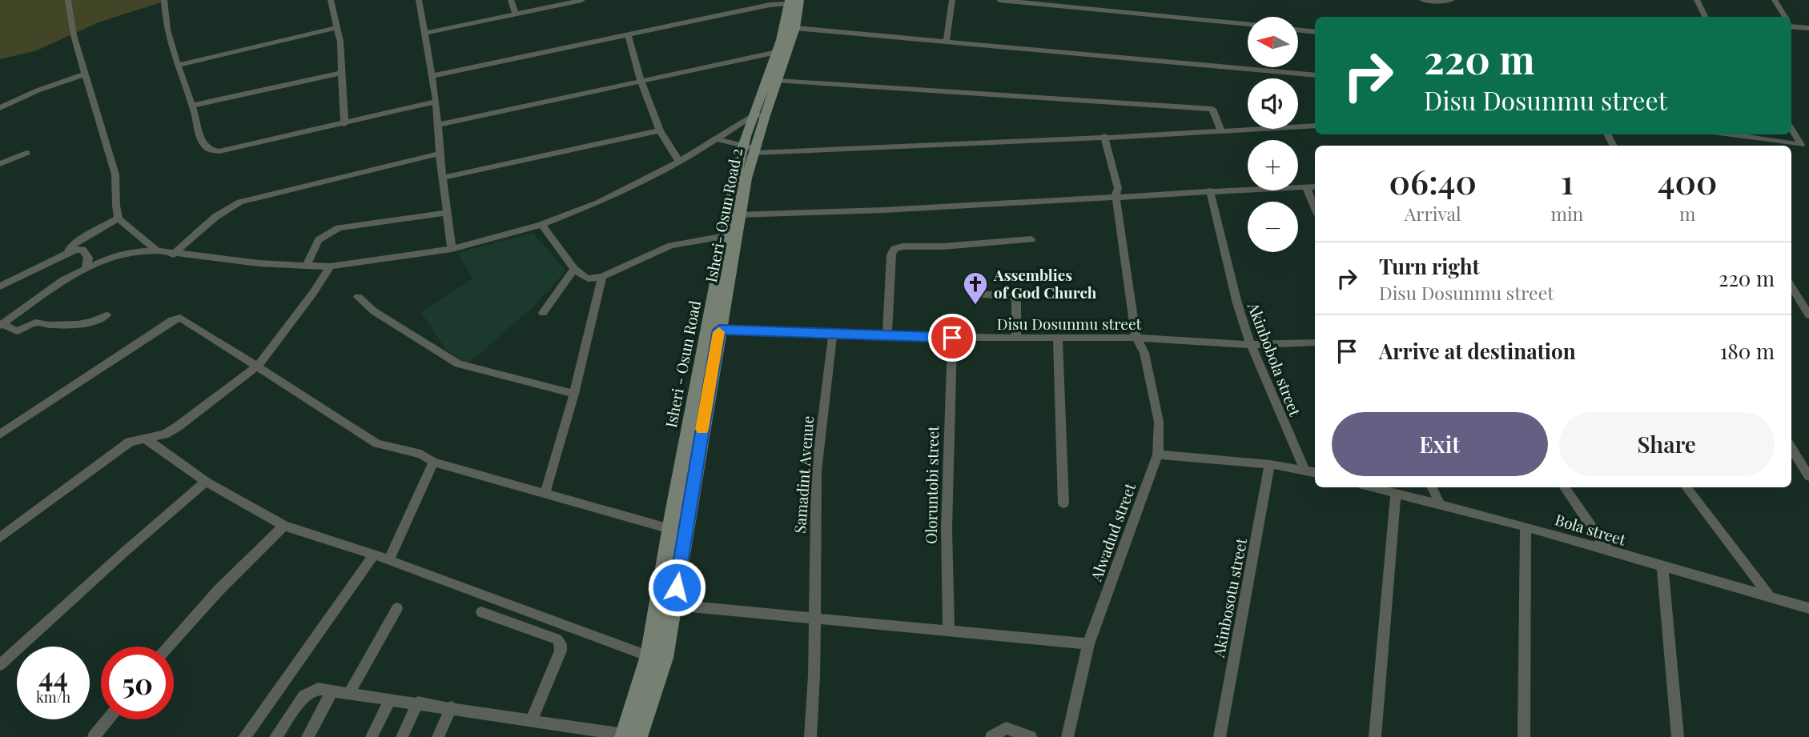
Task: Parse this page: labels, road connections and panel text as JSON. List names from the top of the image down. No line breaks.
{"streets":{"main road":["Isheri- Osun Road 2","Isheri - Osun Road"],"street":["Disu Dosunmu street","Akinbobola street","Samadint Avenue","Oloruntobi street","Bola street","Alwadud street","Akinbosotu street"]},"crossings":[["Isheri- Osun Road 2","Disu Dosunmu street"],["Isheri- Osun Road 2","Isheri - Osun Road"],["Disu Dosunmu street","Akinbobola street"],["Disu Dosunmu street","Samadint Avenue"],["Disu Dosunmu street","Oloruntobi street"],["Disu Dosunmu street","Alwadud street"]],"places":{"church":["Assemblies of God Church"]},"north":"left","page":{"map_buttons":["+","−"],"turn":["220 m","Disu Dosunmu street"],"eta":["06:40","Arrival","1","min","400","m"],"list":[{"name":"Turn right","note":"Disu Dosunmu street","value":"220 m"},{"name":"Arrive at destination","value":"180 m"}],"buttons":["Exit","Share"],"speed":"44 km/h","limit":"50"}}
